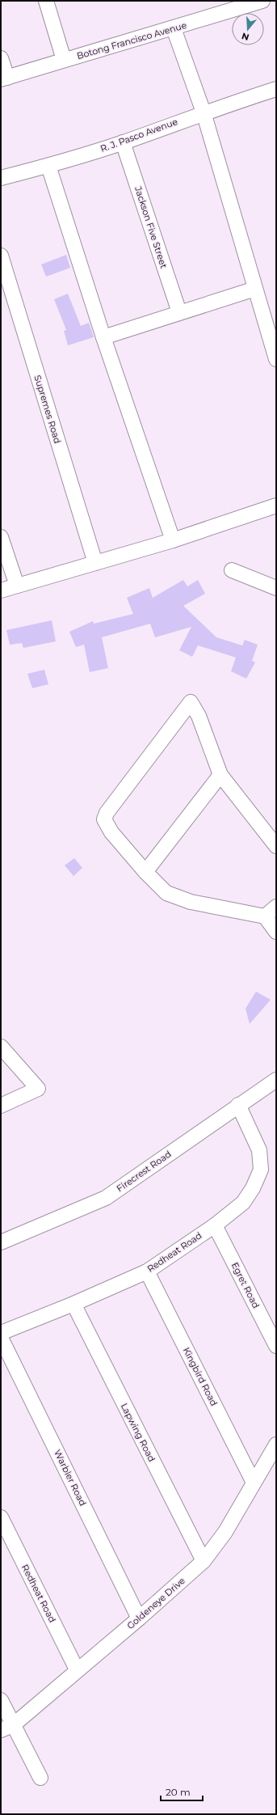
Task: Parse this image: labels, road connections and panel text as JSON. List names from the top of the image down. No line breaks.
{"streets":{"street":["Botong Francisco Avenue","R. J. Pasco Avenue","Jackson Five Street","Supremes Road","Firecrest Road","Redheat Road","Egret Road","Kingbird Road","Lapwing Road","Warbler Road","Goldeneye Drive"]},"crossings":[["R. J. Pasco Avenue","Jackson Five Street"],["Firecrest Road","Redheat Road"],["Redheat Road","Egret Road"],["Redheat Road","Kingbird Road"],["Redheat Road","Lapwing Road"],["Redheat Road","Goldeneye Drive"],["Kingbird Road","Goldeneye Drive"],["Lapwing Road","Goldeneye Drive"],["Warbler Road","Goldeneye Drive"]],"scale_bar":"20 m","north":"bottom"}
